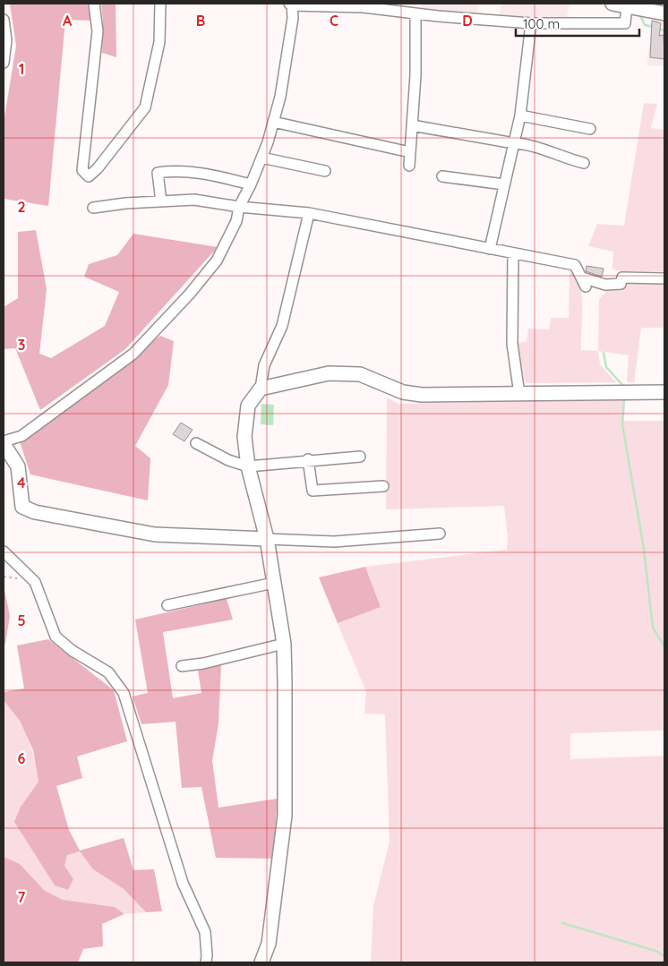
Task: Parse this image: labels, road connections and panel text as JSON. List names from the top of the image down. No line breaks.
{"scale_bar":"100 m","grid":{"columns":["A","B","C","D"],"rows":["1","2","3","4","5","6","7"]}}
